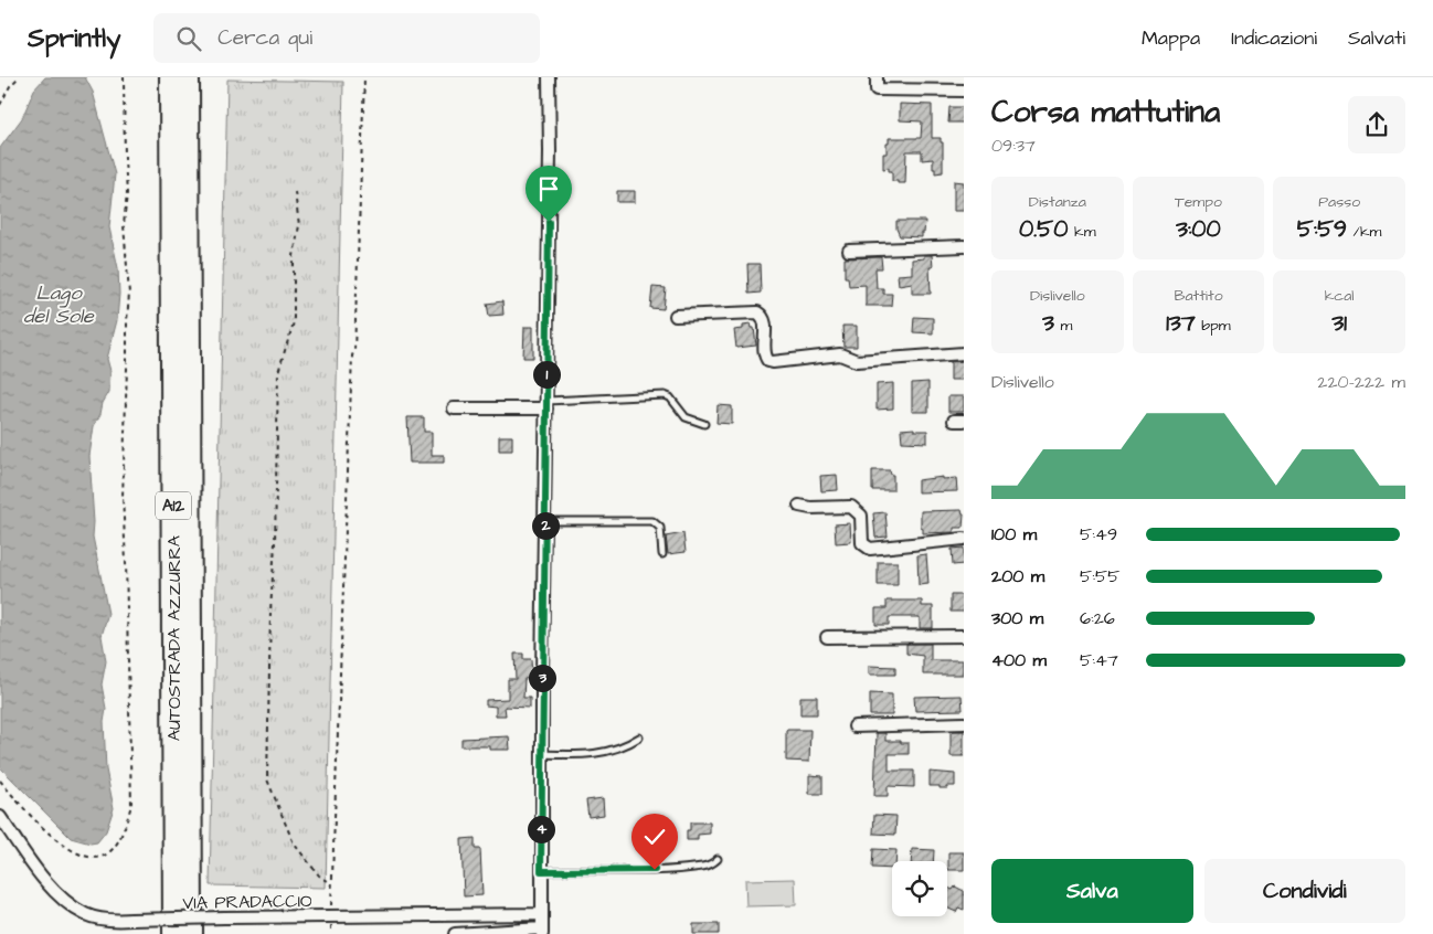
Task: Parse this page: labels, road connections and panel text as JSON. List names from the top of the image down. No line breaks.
{"streets":{"highway":["A12","AUTOSTRADA AZZURRA"],"street":["VIA PRADACCIO"]},"water":["Lago del Sole"],"page":{"header":"Sprintly","search":"Cerca qui","nav":["Mappa","Indicazioni","Salvati"],"heading":["Corsa mattutina","09:37"],"stats":[["Distanza","0.50 km"],["Tempo","3:00"],["Passo","5:59 /km"],["Dislivello","3 m"],["Battito","137 bpm"],["kcal","31"]],"chart":["Dislivello","220–222 m"],"pins":["1","2","3","4"],"list":[{"name":"100 m","note":"5:49"},{"name":"200 m","note":"5:55"},{"name":"300 m","note":"6:26"},{"name":"400 m","note":"5:47"}],"buttons":["Salva","Condividi"]}}
